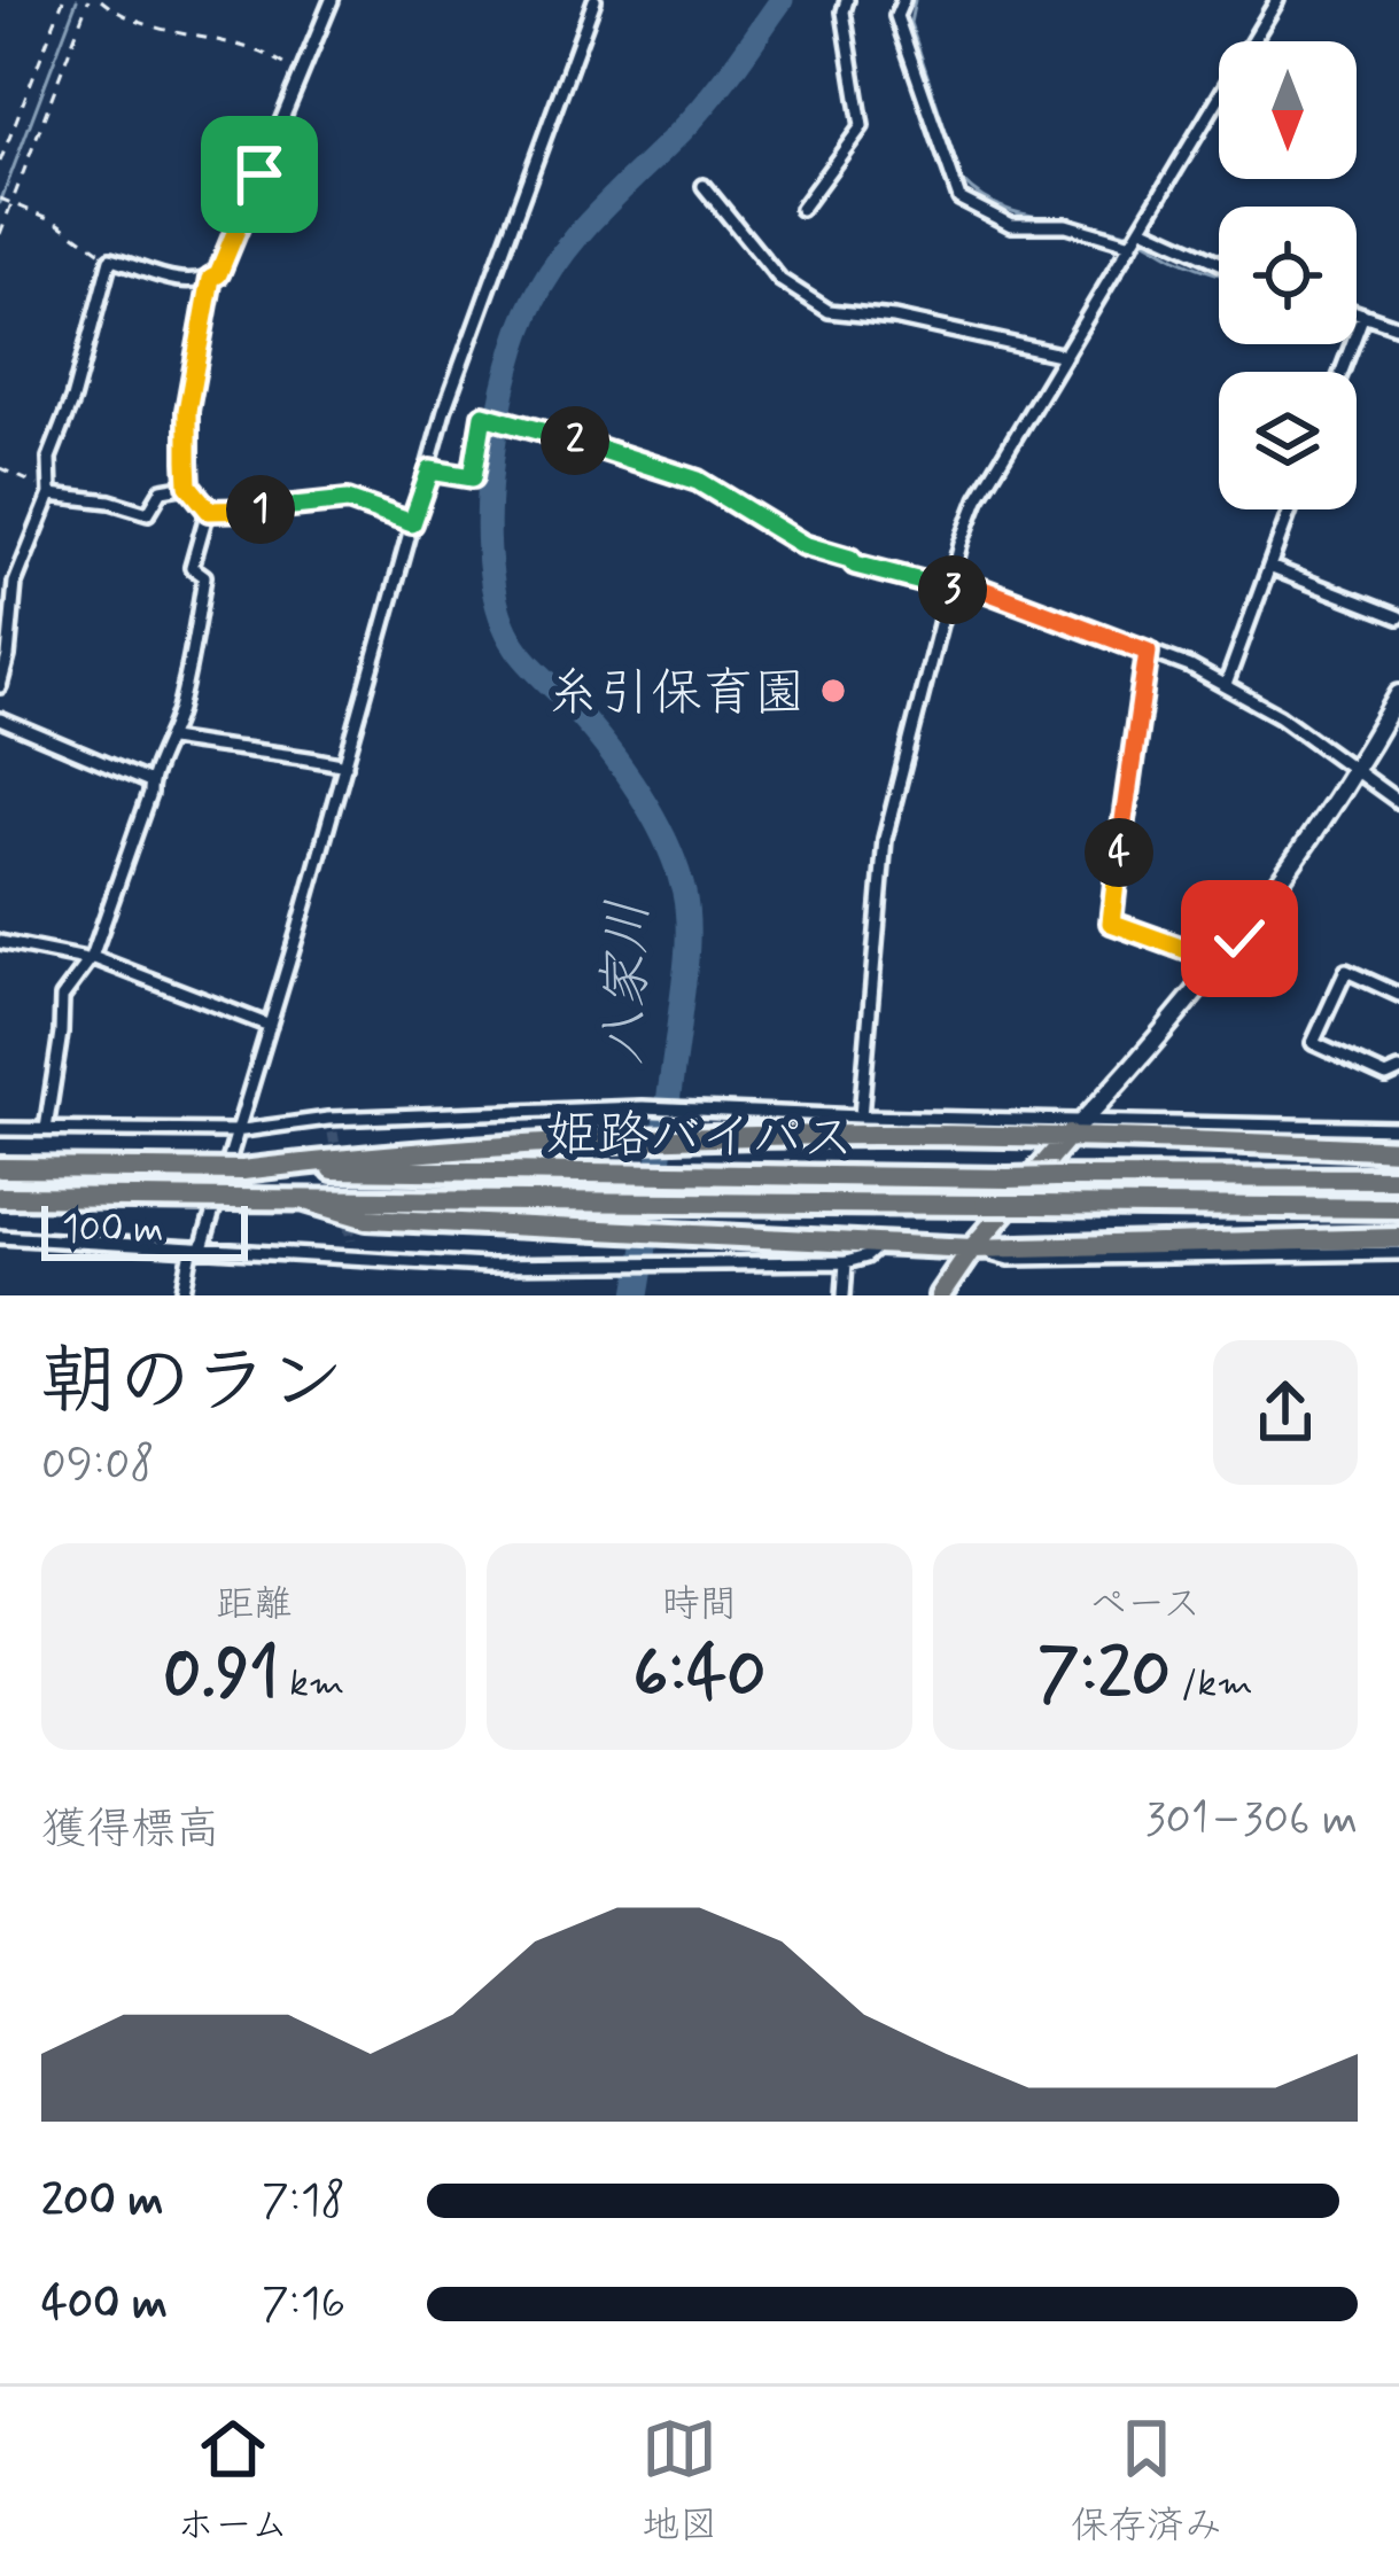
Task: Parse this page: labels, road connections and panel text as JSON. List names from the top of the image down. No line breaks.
{"streets":{"highway":["姫路バイパス"]},"water":["八家川"],"places":["糸引保育園"],"scale_bar":"100 m","north":"bottom","page":{"pins":["2","1","3","4"],"scale":"100 m","heading":["朝のラン","09:08"],"stats":[["距離","0.91 km"],["時間","6:40"],["ペース","7:20 /km"]],"chart":["獲得標高","301–306 m"],"list":[{"name":"200 m","note":"7:18"},{"name":"400 m","note":"7:16"}],"tabs":["ホーム","地図","保存済み"]}}
